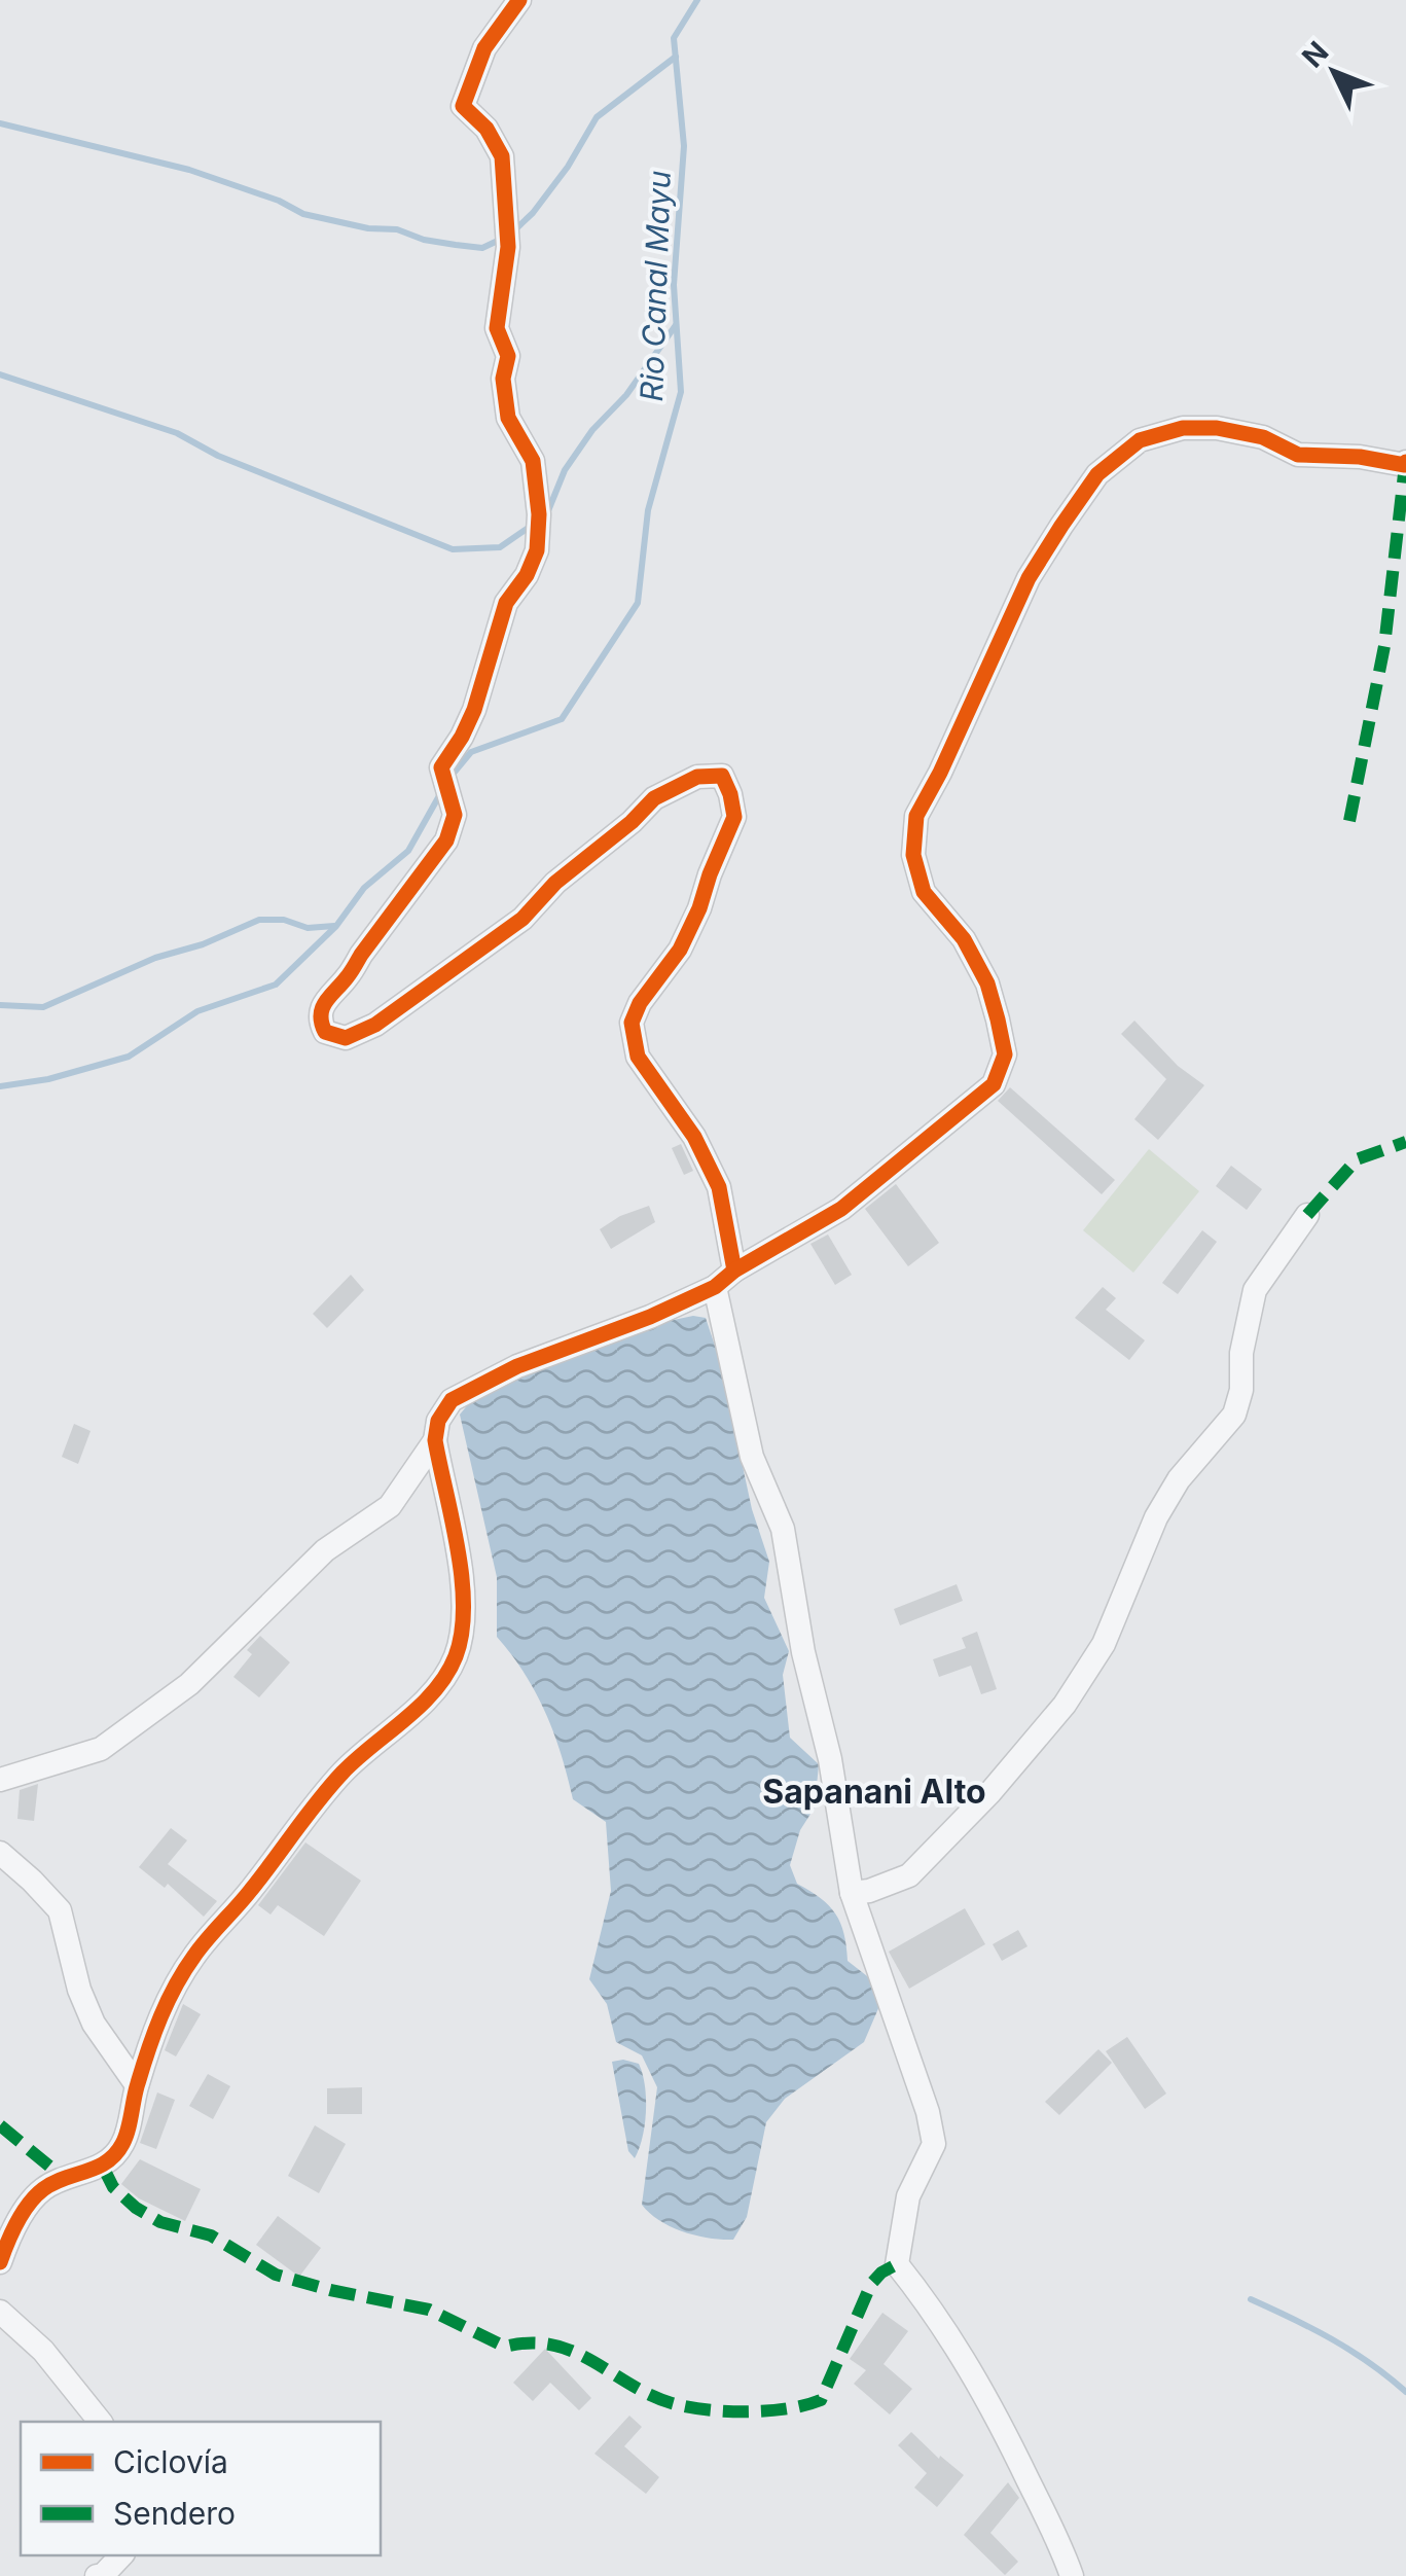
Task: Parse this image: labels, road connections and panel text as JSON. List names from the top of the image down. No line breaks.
{"districts":["Sapanani Alto"],"water":["Rio Canal Mayu"],"legend":["Ciclovía","Sendero"],"north":"top left"}
